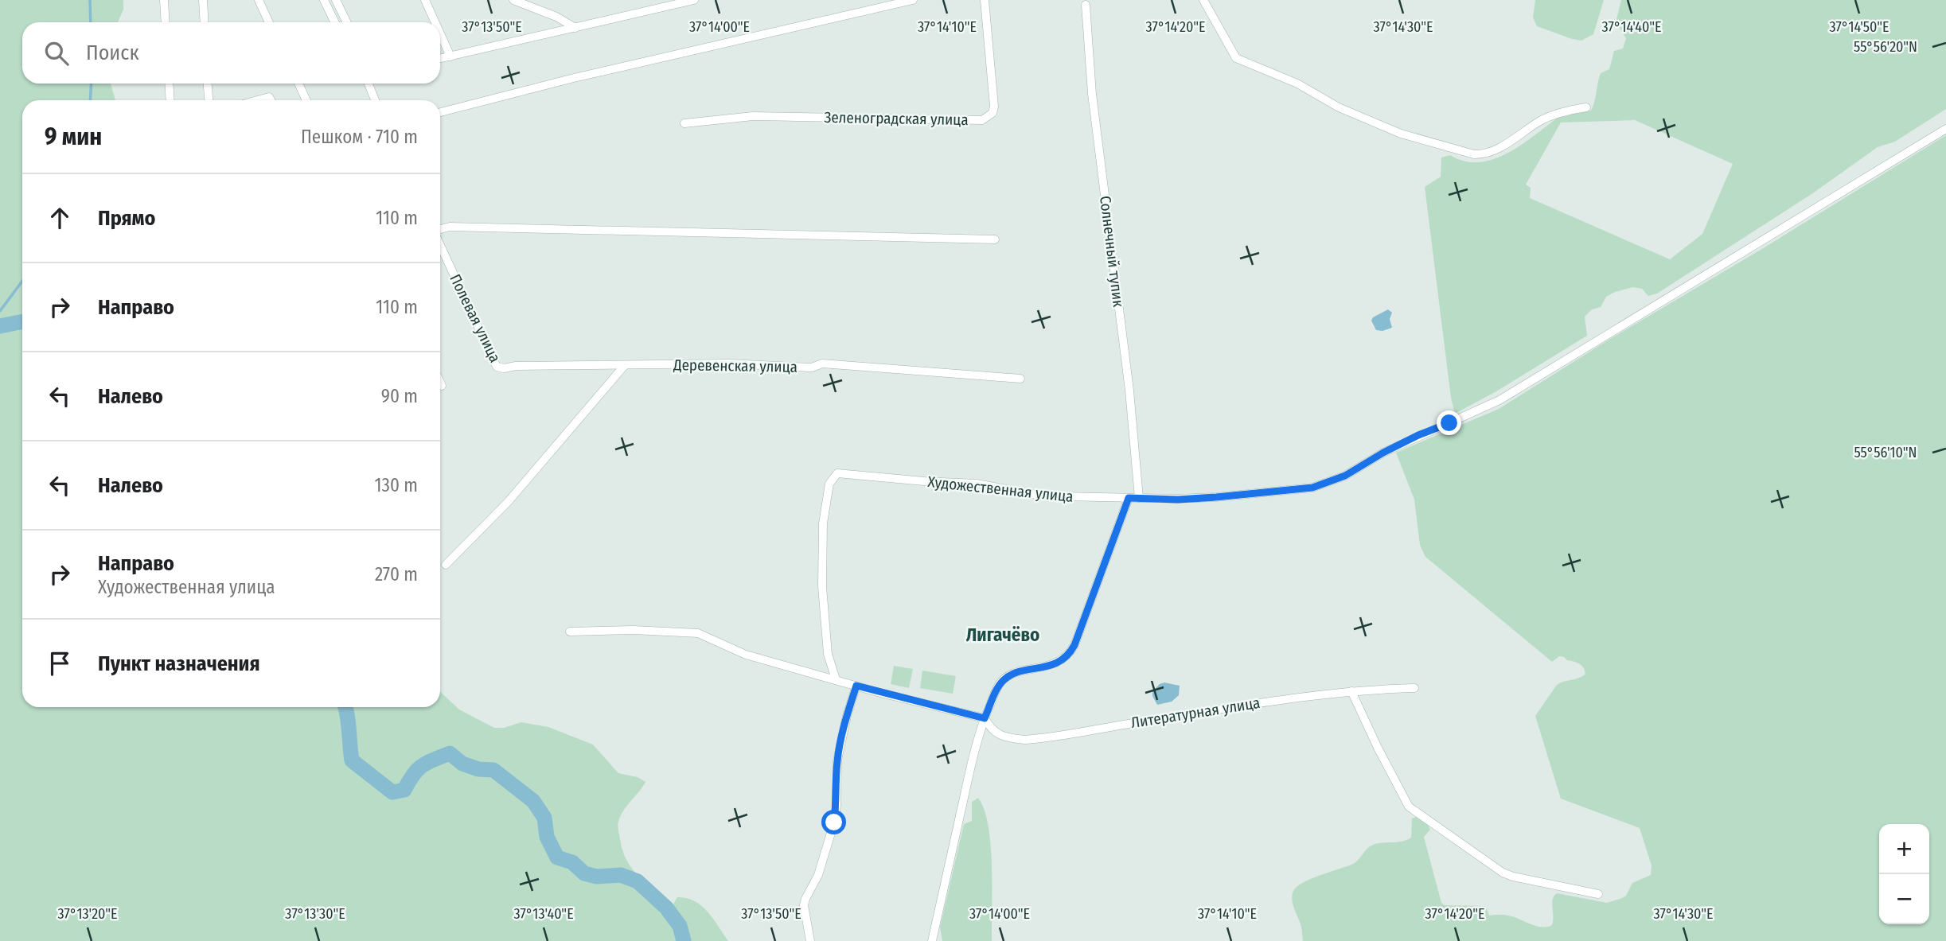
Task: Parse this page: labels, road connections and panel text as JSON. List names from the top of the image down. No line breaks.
{"streets":{"street":["Зеленоградская улица","Солнечный тупик","Полевая улица","Деревенская улица","Художественная улица","Литературная улица"]},"crossings":[["Солнечный тупик","Художественная улица"],["Полевая улица","Деревенская улица"]],"districts":["Лигачёво"],"page":{"search":"Поиск","heading":["9 мин","Пешком · 710 m"],"list":[["Прямо","110 m"],["Направо","110 m"],["Налево","90 m"],["Налево","130 m"],["Направо","Художественная улица","270 m"],"Пункт назначения"],"map_buttons":["+","−"]},"coordinates":["37°13'50\"E","37°14'00\"E","37°14'10\"E","37°14'20\"E","37°14'30\"E","37°14'40\"E","37°14'50\"E","55°56'20\"N","55°56'10\"N","37°13'20\"E","37°13'30\"E","37°13'40\"E"]}
